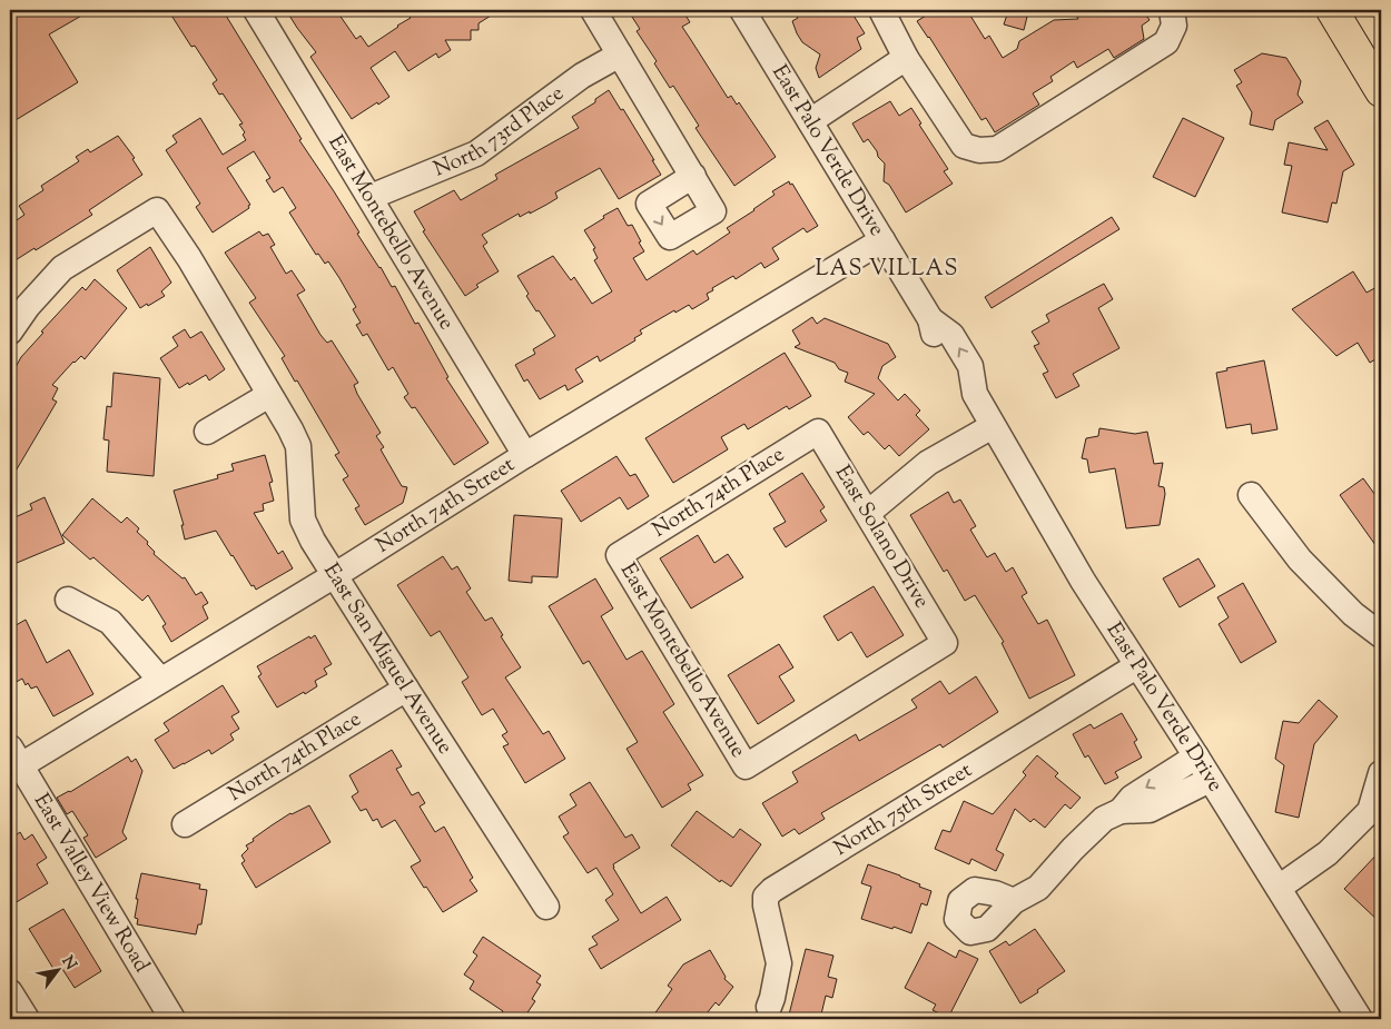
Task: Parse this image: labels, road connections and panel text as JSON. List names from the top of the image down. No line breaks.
{"streets":{"street":["North 73rd Place","East Palo Verde Drive","East Montebello Avenue","North 74th Place","North 74th Street","East Solano Drive","East San Miguel Avenue","North 75th Street","East Valley View Road"]},"crossings":[["North 73rd Place","East Montebello Avenue"],["East Palo Verde Drive","North 74th Street"],["East Palo Verde Drive","North 75th Street"],["East Montebello Avenue","North 74th Place"],["East Montebello Avenue","North 74th Street"],["East Montebello Avenue","East Solano Drive"],["North 74th Place","East Solano Drive"],["North 74th Place","East San Miguel Avenue"],["North 74th Street","East San Miguel Avenue"],["North 74th Street","East Valley View Road"]],"districts":["LAS VILLAS"],"north":"top right"}
